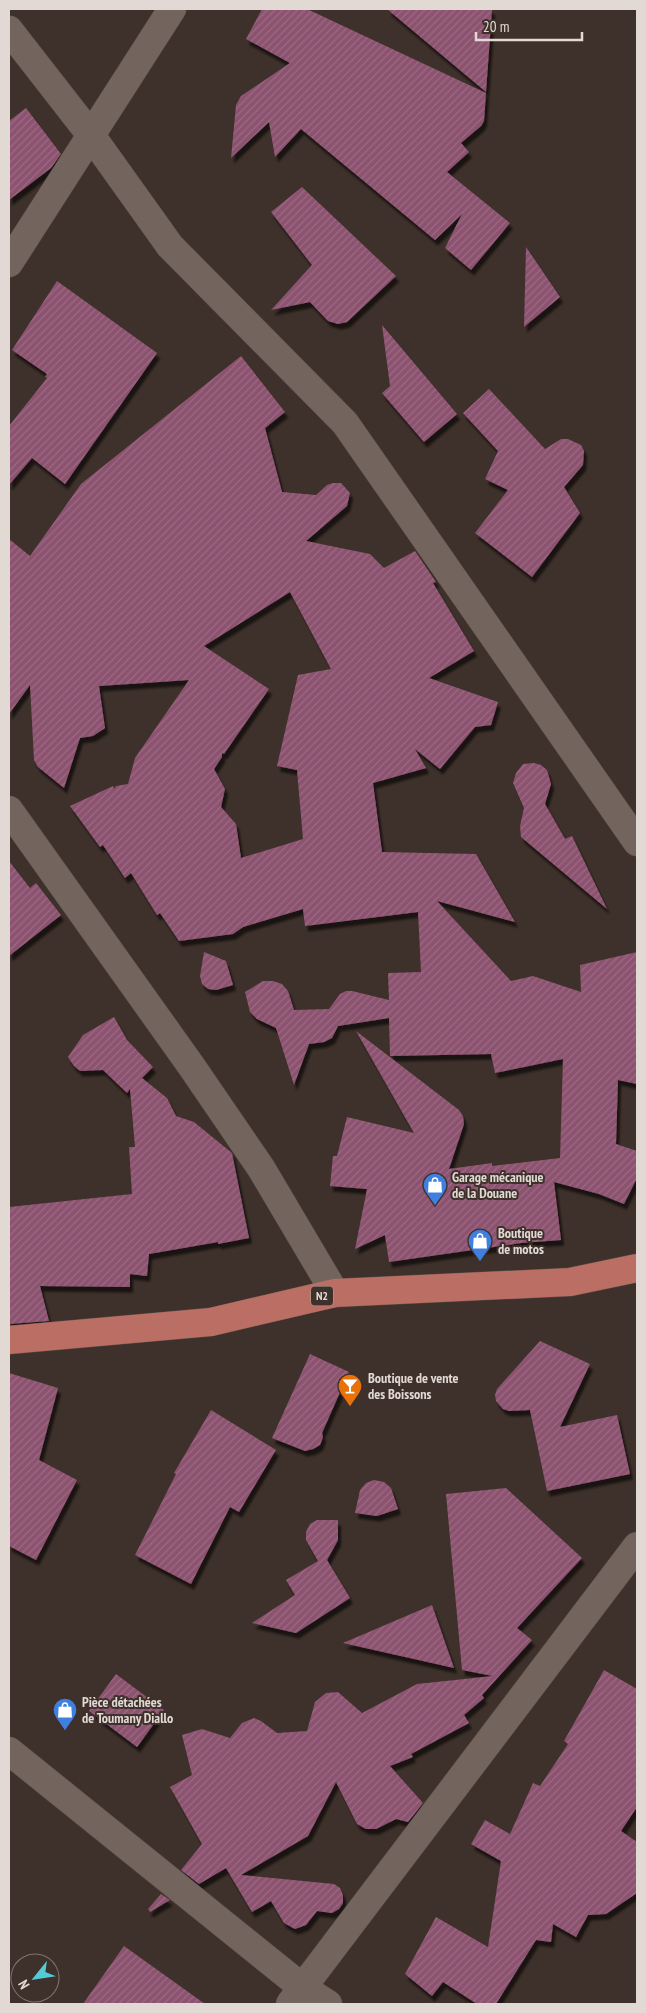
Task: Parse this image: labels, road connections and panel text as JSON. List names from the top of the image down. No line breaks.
{"streets":{"highway":["N2"]},"places":{"shop":["Garage mécanique de la Douane","Boutique de motos","Pièce détachées de Toumany Diallo"],"bar":["Boutique de vente des Boissons"]},"scale_bar":"20 m","north":"bottom left"}
